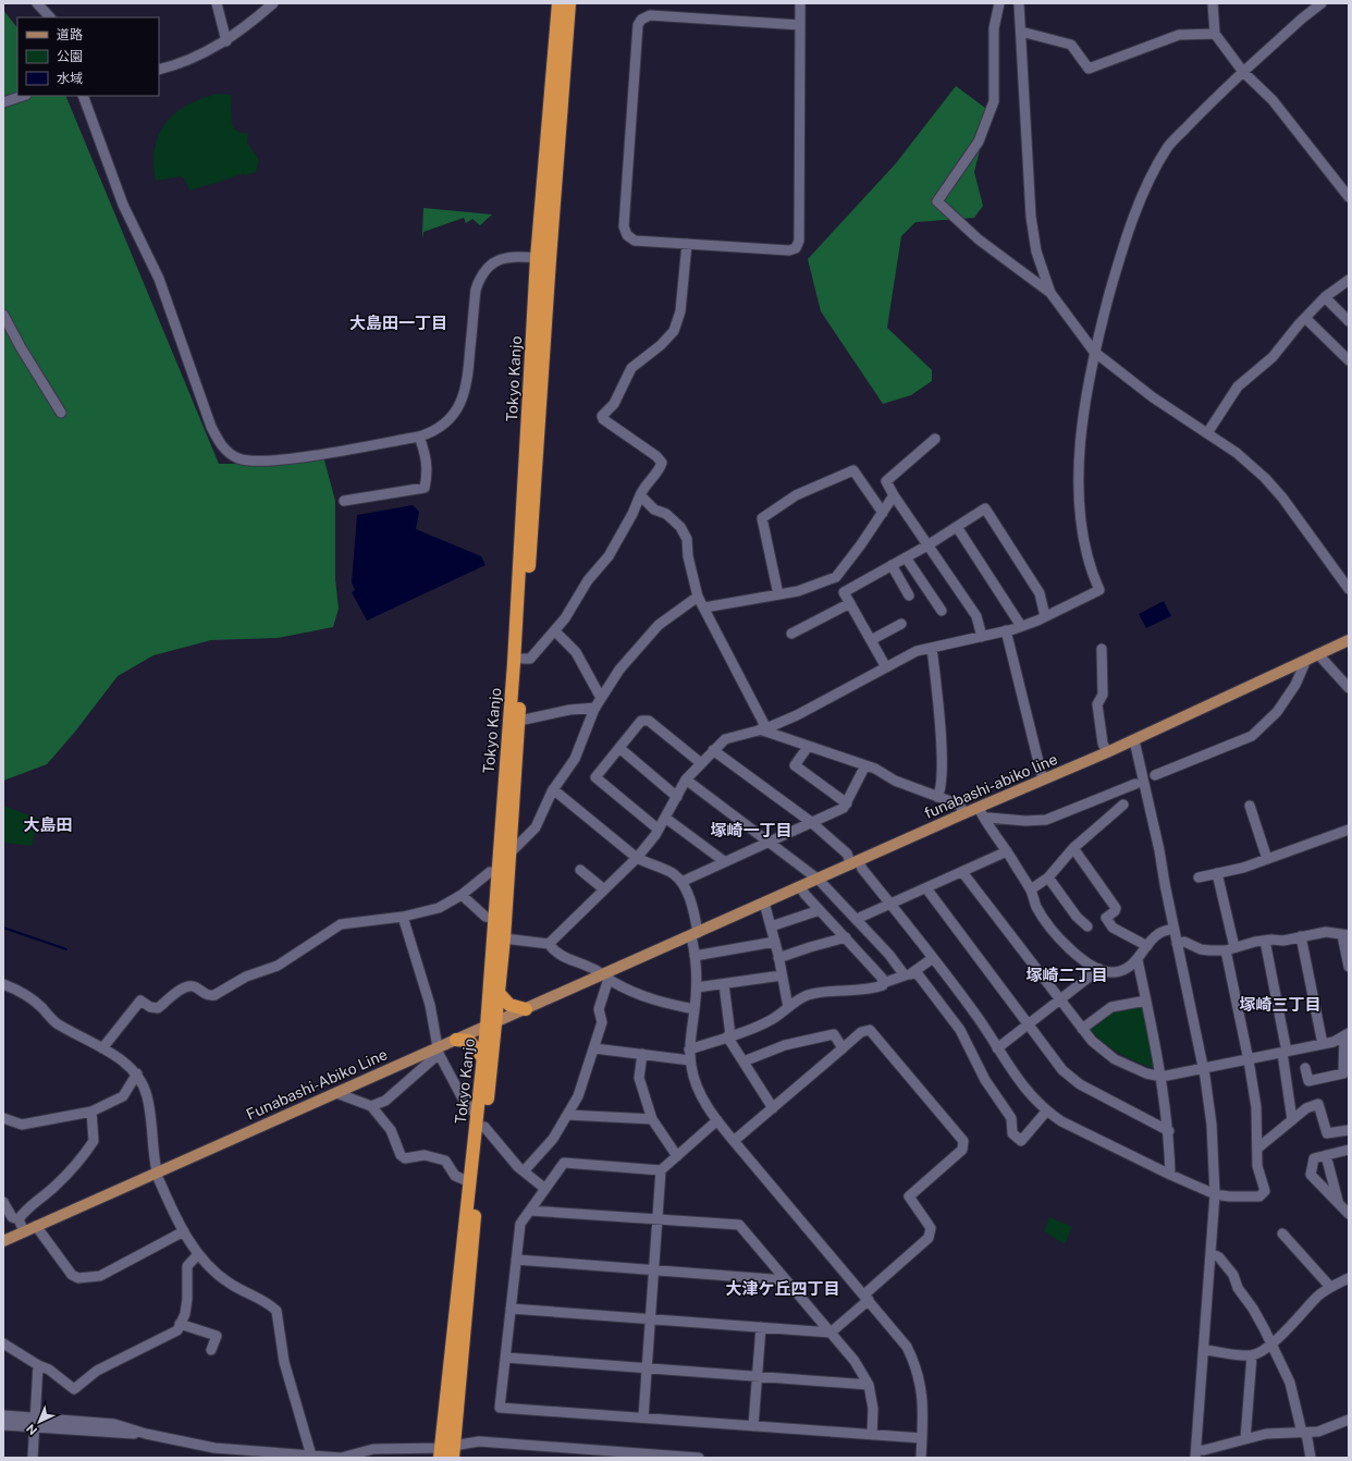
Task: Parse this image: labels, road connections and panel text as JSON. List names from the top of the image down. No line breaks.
{"streets":{"highway":["Tokyo Kanjo"],"main road":["funabashi-abiko line","Funabashi-Abiko Line"]},"crossings":[["Tokyo Kanjo","Funabashi-Abiko Line"],["funabashi-abiko line","Funabashi-Abiko Line"]],"districts":["大島田一丁目","大島田","塚崎一丁目","塚崎二丁目","塚崎三丁目","大津ケ丘四丁目"],"legend":["道路","公園","水域"],"north":"bottom left"}
